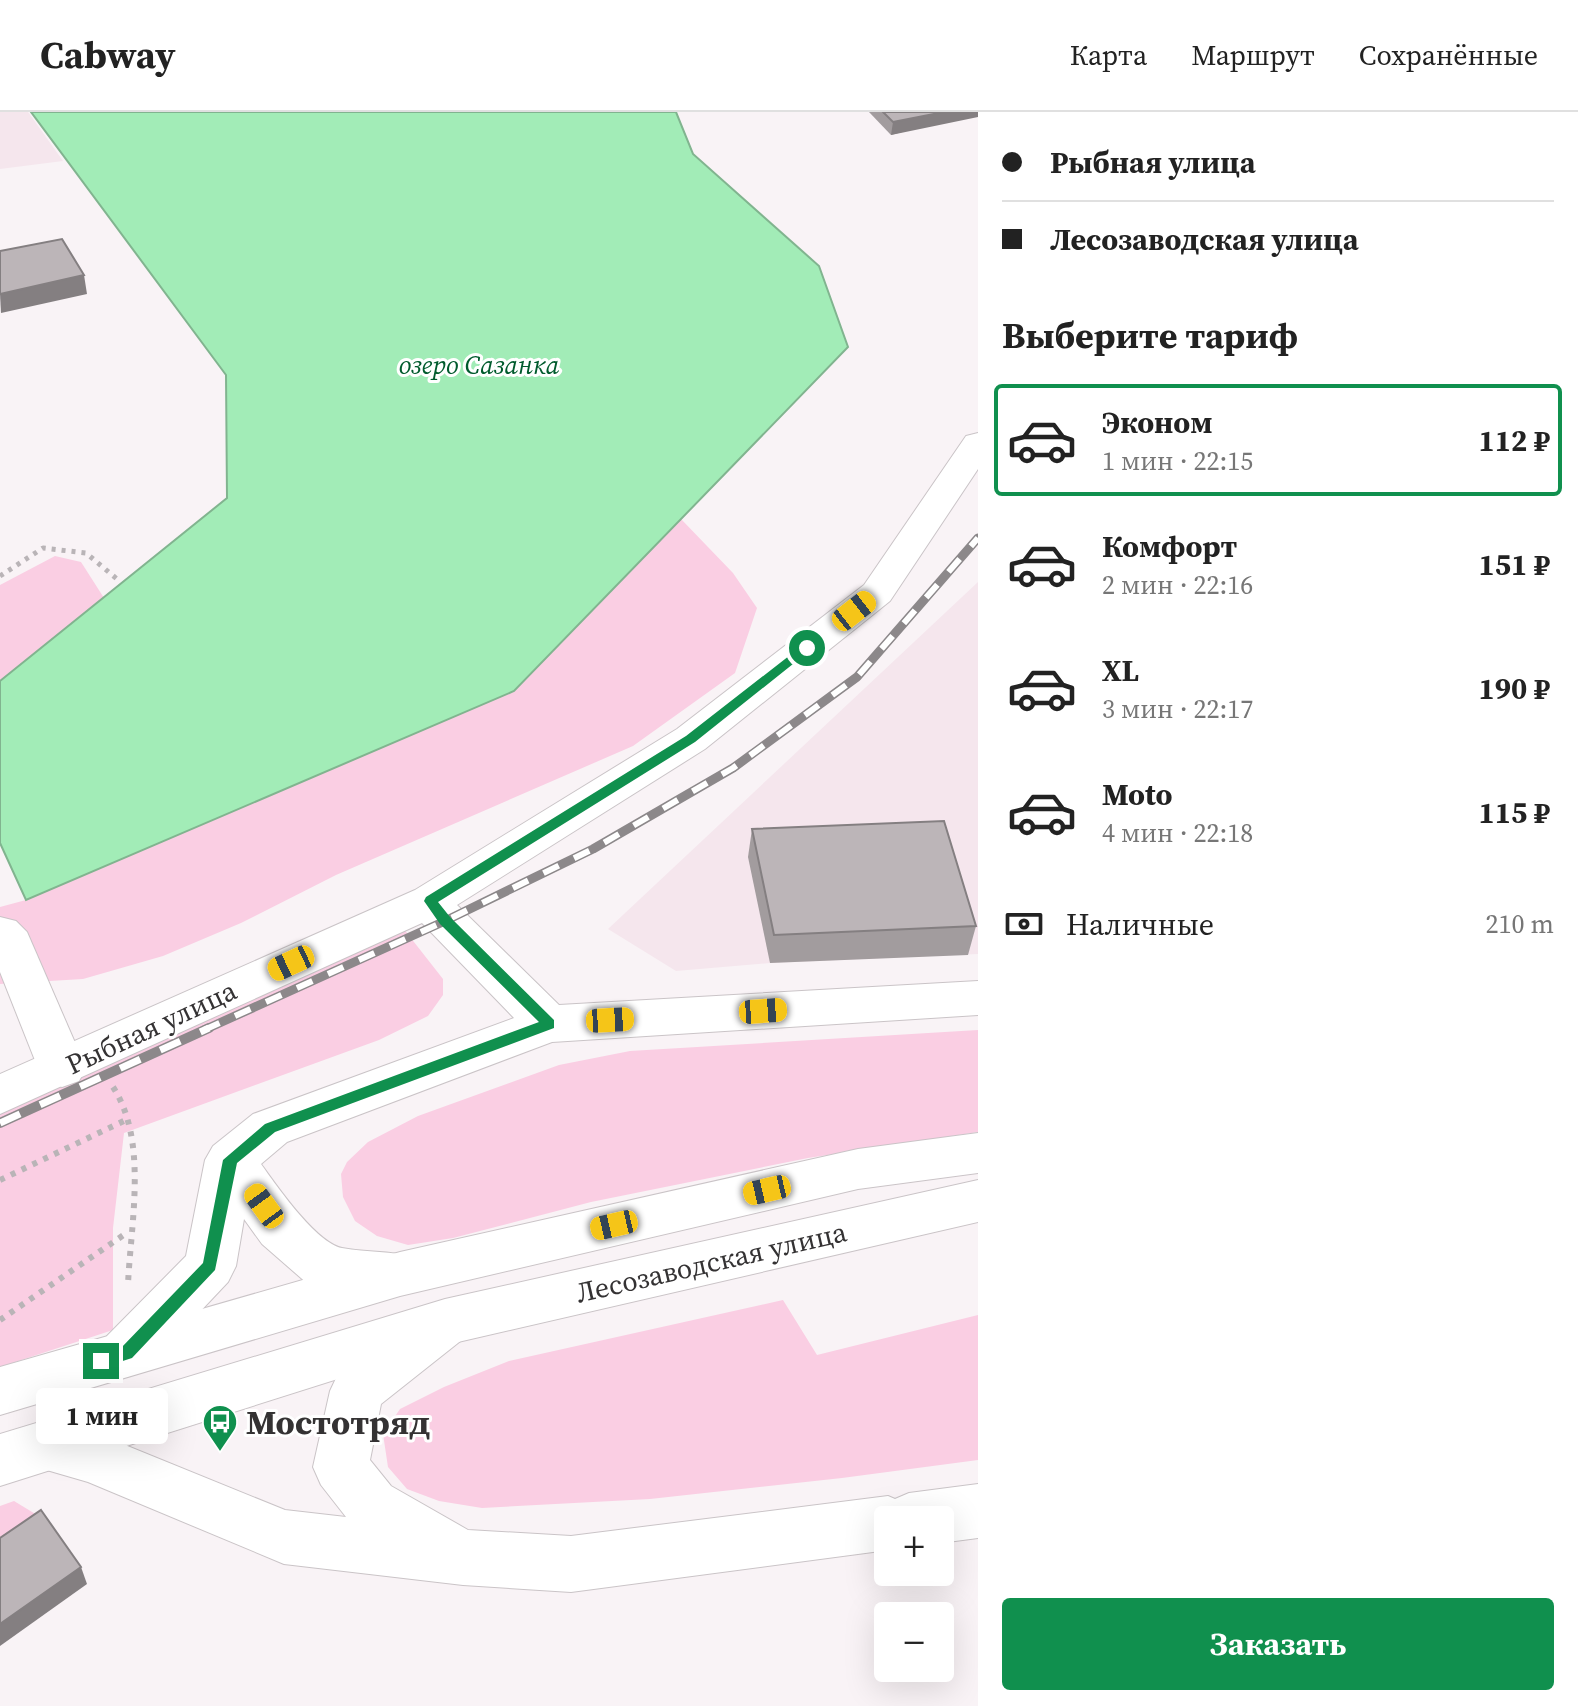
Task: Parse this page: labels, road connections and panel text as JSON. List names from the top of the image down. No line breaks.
{"streets":{"street":["Рыбная улица","Лесозаводская улица"]},"water":["озеро Сазанка"],"places":{"bus stop":["Мостотряд"]},"page":{"header":"Cabway","nav":["Карта","Маршрут","Сохранённые"],"banner":["Рыбная улица","Лесозаводская улица"],"heading":"Выберите тариф","list":[{"name":"Эконом","note":"1 мин · 22:15","value":"112 ₽"},{"name":"Комфорт","note":"2 мин · 22:16","value":"151 ₽"},{"name":"XL","note":"3 мин · 22:17","value":"190 ₽"},{"name":"Moto","note":"4 мин · 22:18","value":"115 ₽"}],"pay":["Наличные","210 m"],"bubble":"1 мин","map_buttons":["+","−"],"buttons":"Заказать"}}
